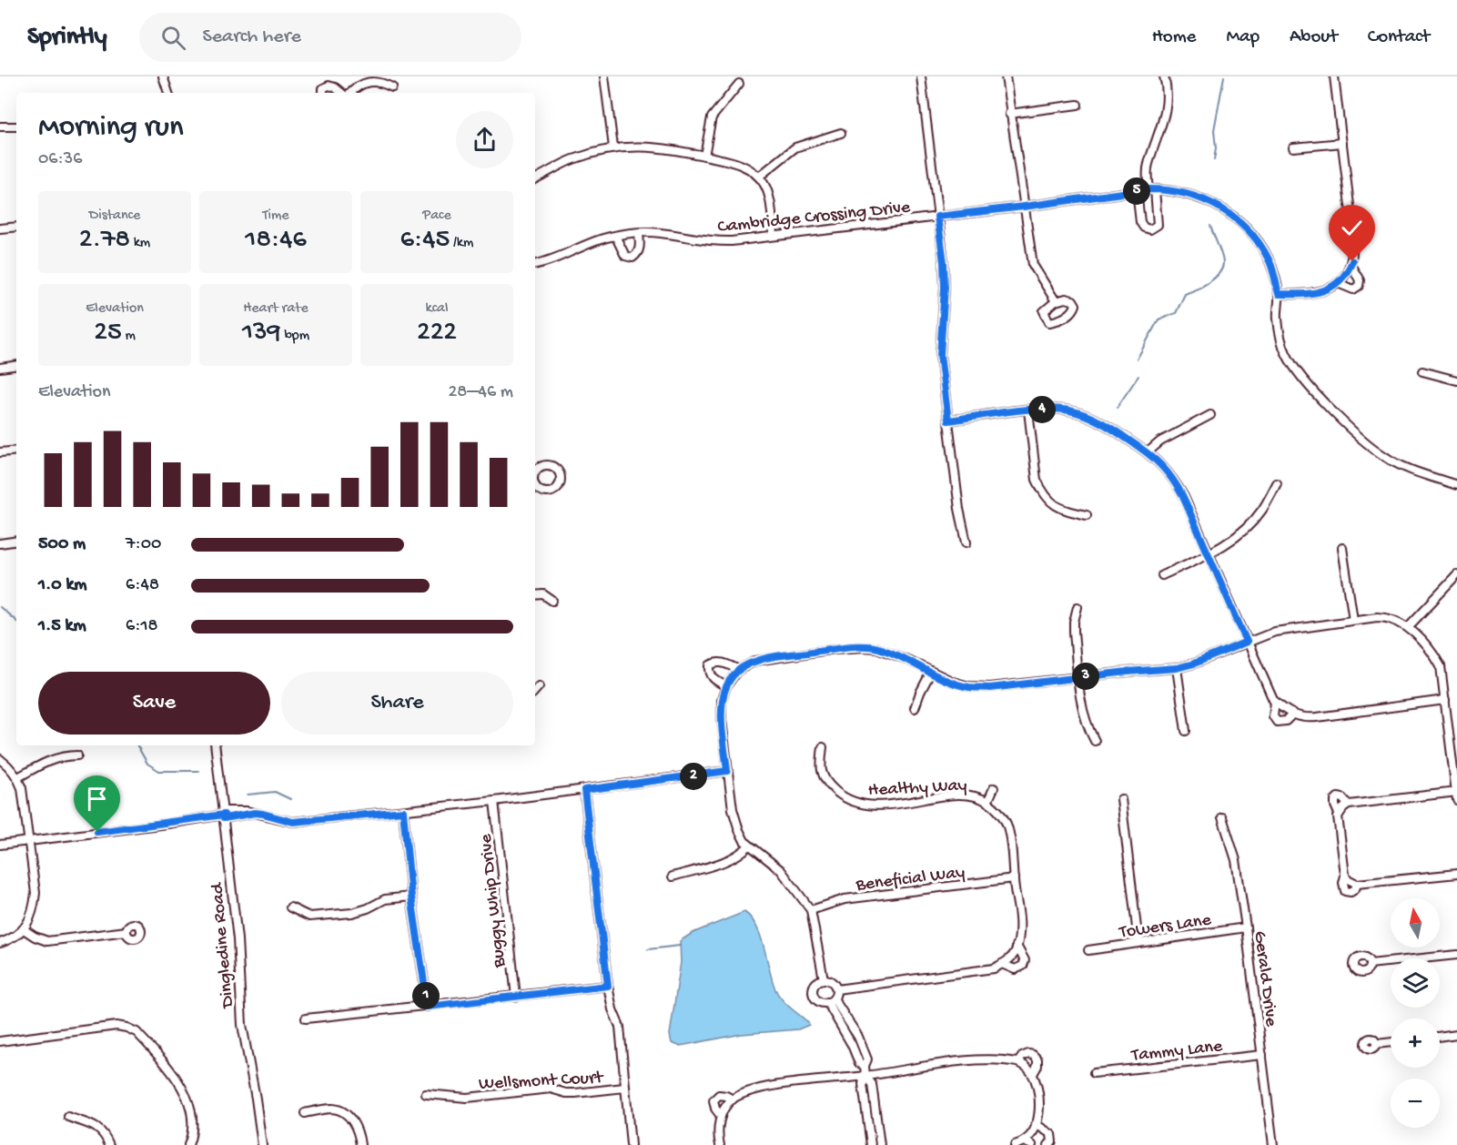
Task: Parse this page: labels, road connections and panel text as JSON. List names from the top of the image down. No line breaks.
{"streets":{"street":["Cambridge Crossing Drive","Healthy Way","Beneficial Way","Buggy Whip Drive","Towers Lane","Dingledine Road","Gerald Drive","Tammy Lane","Wellsmont Court"]},"crossings":[["Healthy Way","Beneficial Way"],["Towers Lane","Gerald Drive"],["Gerald Drive","Tammy Lane"]],"north":"top","page":{"header":"Sprintly","search":"Search here","nav":["Home","Map","About","Contact"],"heading":["Morning run","06:36"],"pins":["5","4","3","2","1"],"stats":[["Distance","2.78 km"],["Time","18:46"],["Pace","6:45 /km"],["Elevation","25 m"],["Heart rate","139 bpm"],["kcal","222"]],"chart":["Elevation","28–46 m"],"list":[{"name":"500 m","note":"7:00"},{"name":"1.0 km","note":"6:48"},{"name":"1.5 km","note":"6:18"}],"buttons":["Save","Share"],"map_buttons":["+","−"]}}
